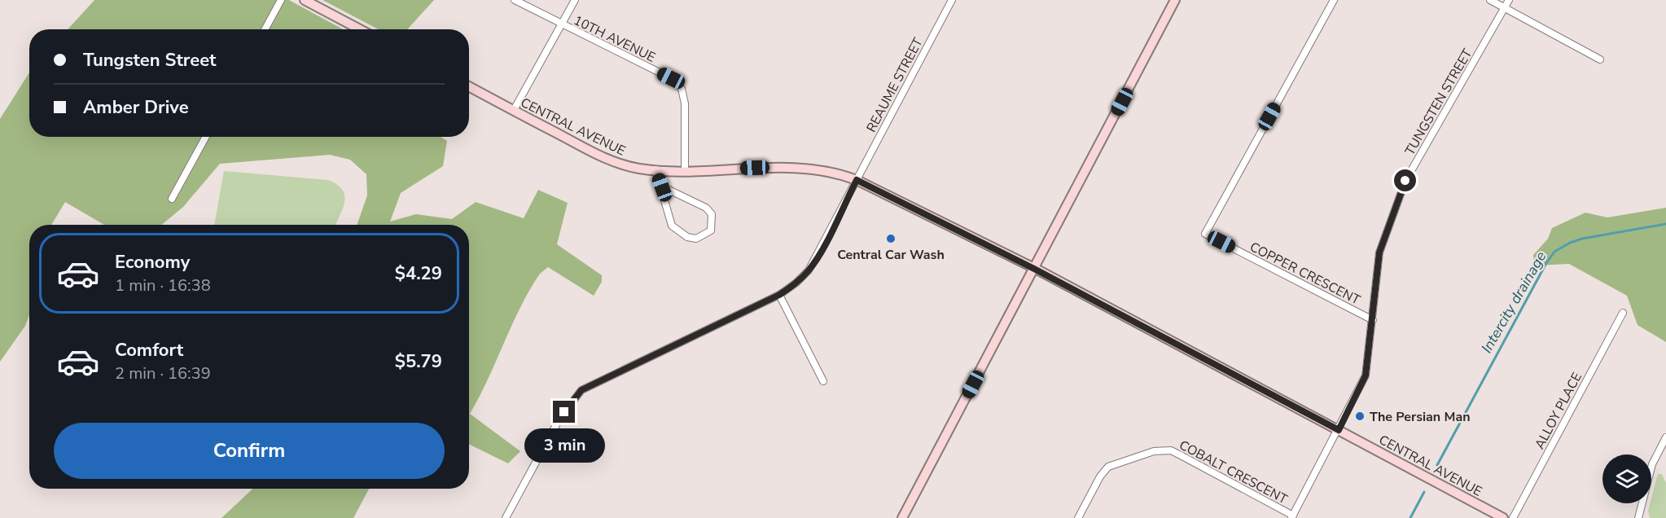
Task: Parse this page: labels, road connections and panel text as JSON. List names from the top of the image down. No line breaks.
{"streets":{"main road":["CENTRAL AVENUE"],"street":["10TH AVENUE","REAUME STREET","TUNGSTEN STREET","COPPER CRESCENT","ALLOY PLACE","COBALT CRESCENT"]},"crossings":[["10TH AVENUE","CENTRAL AVENUE"],["REAUME STREET","CENTRAL AVENUE"],["TUNGSTEN STREET","CENTRAL AVENUE"],["TUNGSTEN STREET","COPPER CRESCENT"],["TUNGSTEN STREET","COBALT CRESCENT"]],"water":["Intercity drainage"],"places":["Central Car Wash","The Persian Man"],"page":{"banner":["Tungsten Street","Amber Drive"],"list":[{"name":"Economy","note":"1 min · 16:38","value":"$4.29"},{"name":"Comfort","note":"2 min · 16:39","value":"$5.79"}],"buttons":"Confirm","bubble":"3 min"}}
